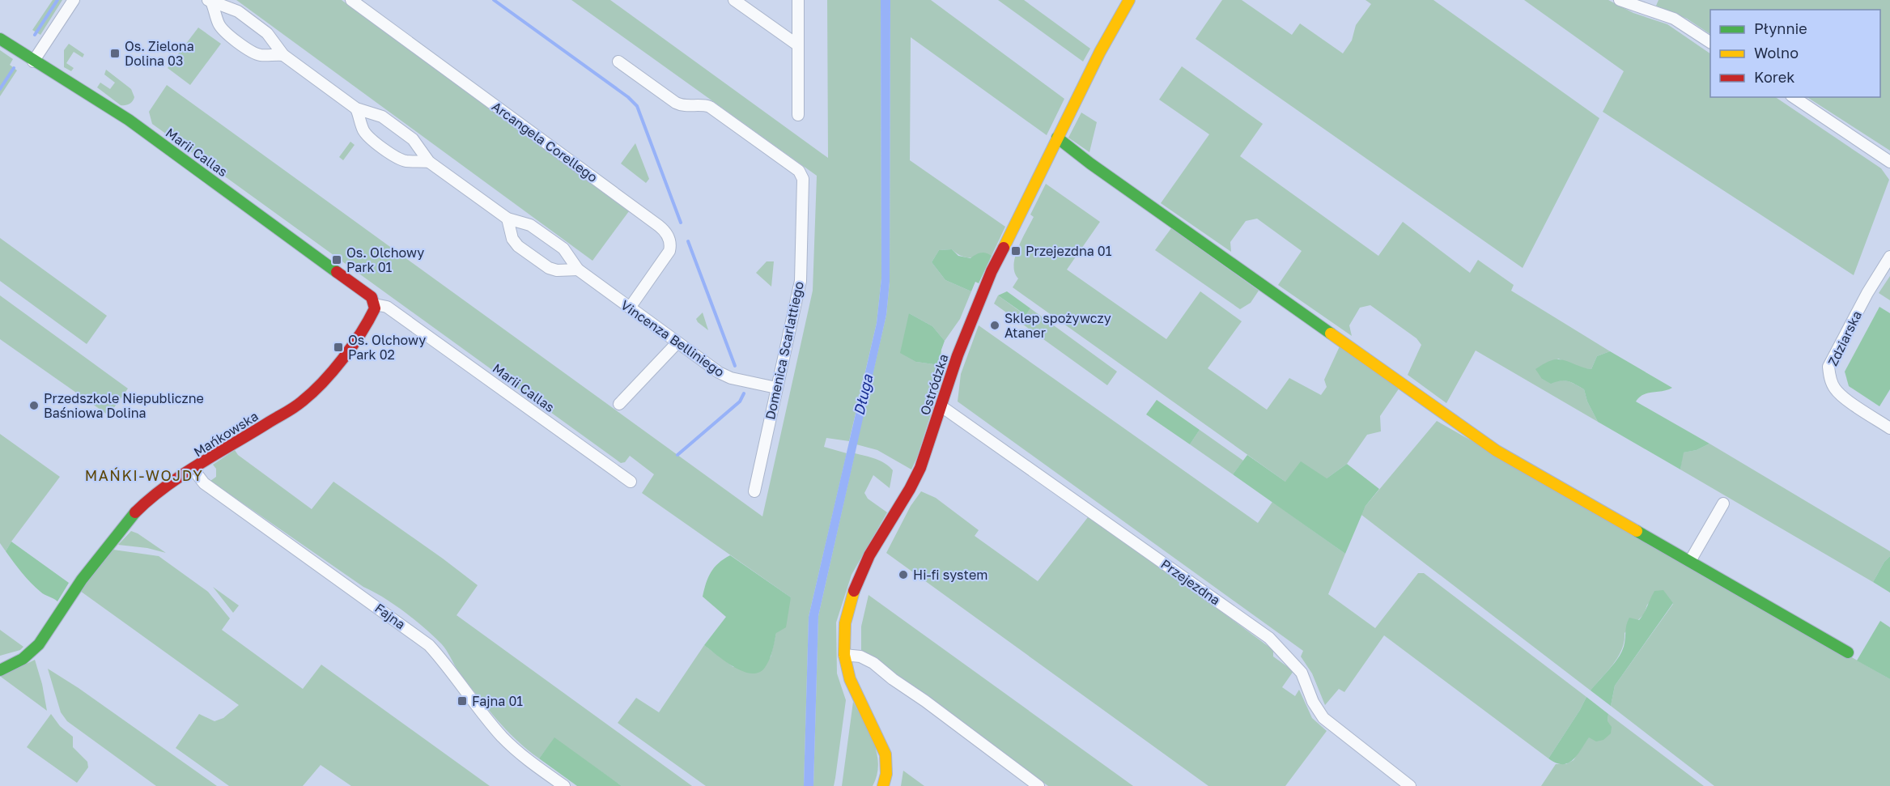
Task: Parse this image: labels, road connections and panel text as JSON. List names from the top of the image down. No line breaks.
{"streets":{"street":["Arcangela Corellego","Marii Callas","Vincenza Belliniego","Zdziarska","Domenica Scarlattiego","Ostródzka","Mańkowska","Przejezdna","Fajna"]},"crossings":[["Arcangela Corellego","Vincenza Belliniego"],["Marii Callas","Mańkowska"],["Vincenza Belliniego","Domenica Scarlattiego"],["Ostródzka","Przejezdna"],["Mańkowska","Fajna"]],"districts":["MAŃKI-WOJDY"],"water":["Długa"],"places":{"transit":["Os. Zielona Dolina 03","Przejezdna 01","Os. Olchowy Park 01","Os. Olchowy Park 02","Fajna 01"],"other":["Sklep spożywczy Ataner","Przedszkole Niepubliczne Baśniowa Dolina","Hi-fi system"]},"legend":["Płynnie","Wolno","Korek"]}
